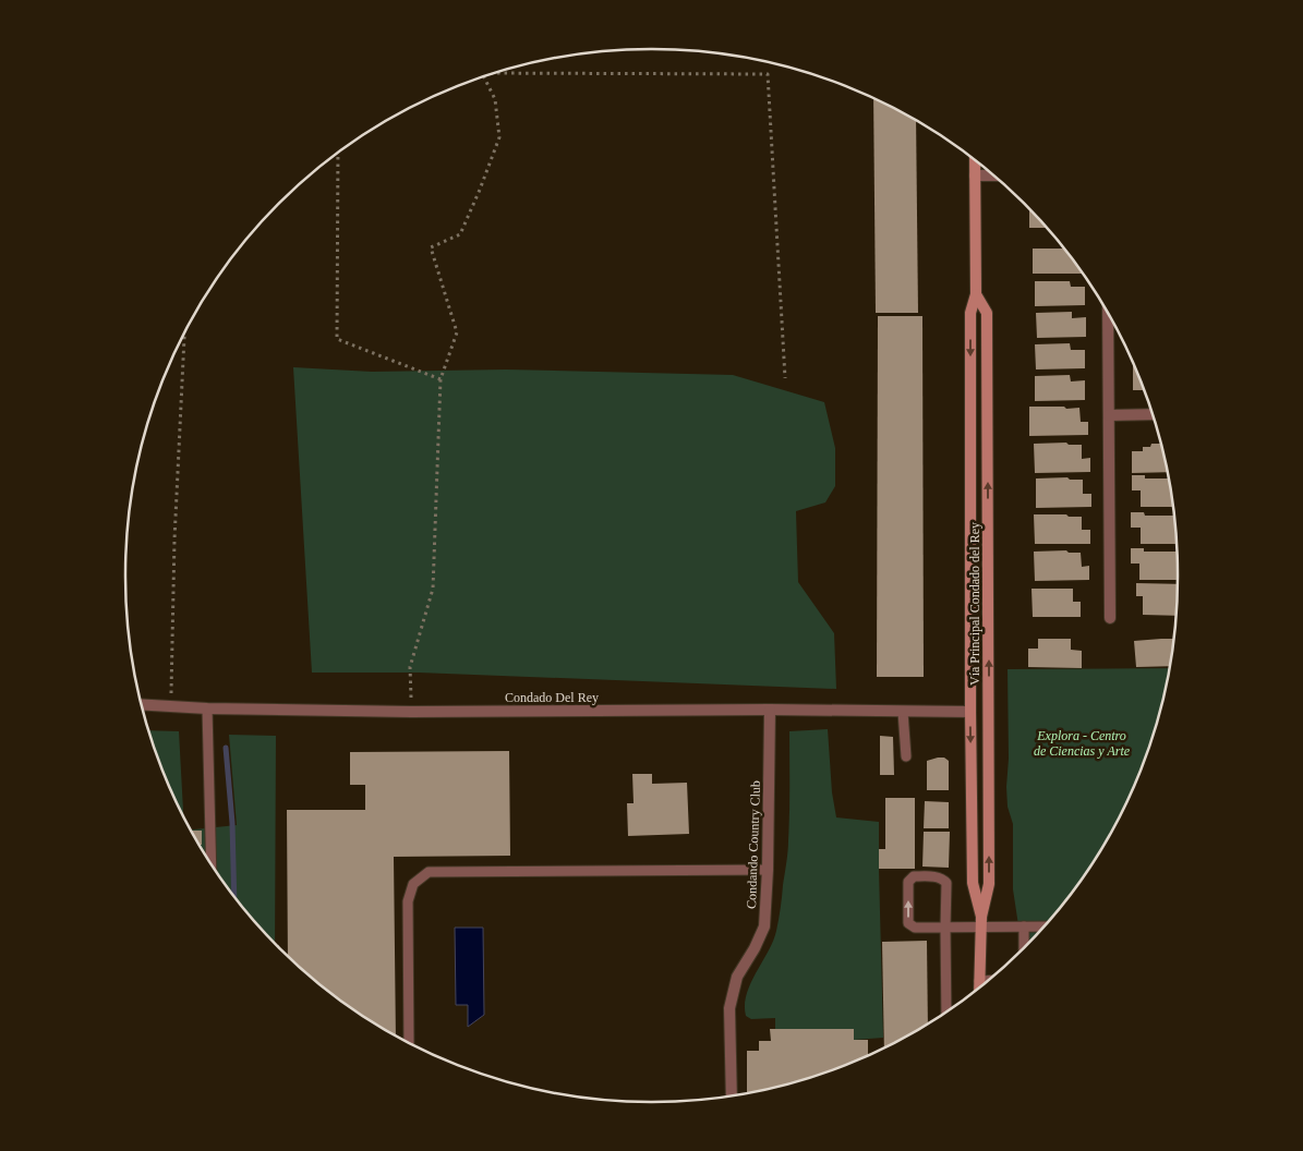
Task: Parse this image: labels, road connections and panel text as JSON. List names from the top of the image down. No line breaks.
{"streets":{"street":["Vía Principal Condado del Rey","Condado Del Rey","Condando Country Club"]},"crossings":[["Vía Principal Condado del Rey","Condado Del Rey"],["Condado Del Rey","Condando Country Club"]],"parks":["Explora - Centro de Ciencias y Arte"]}
